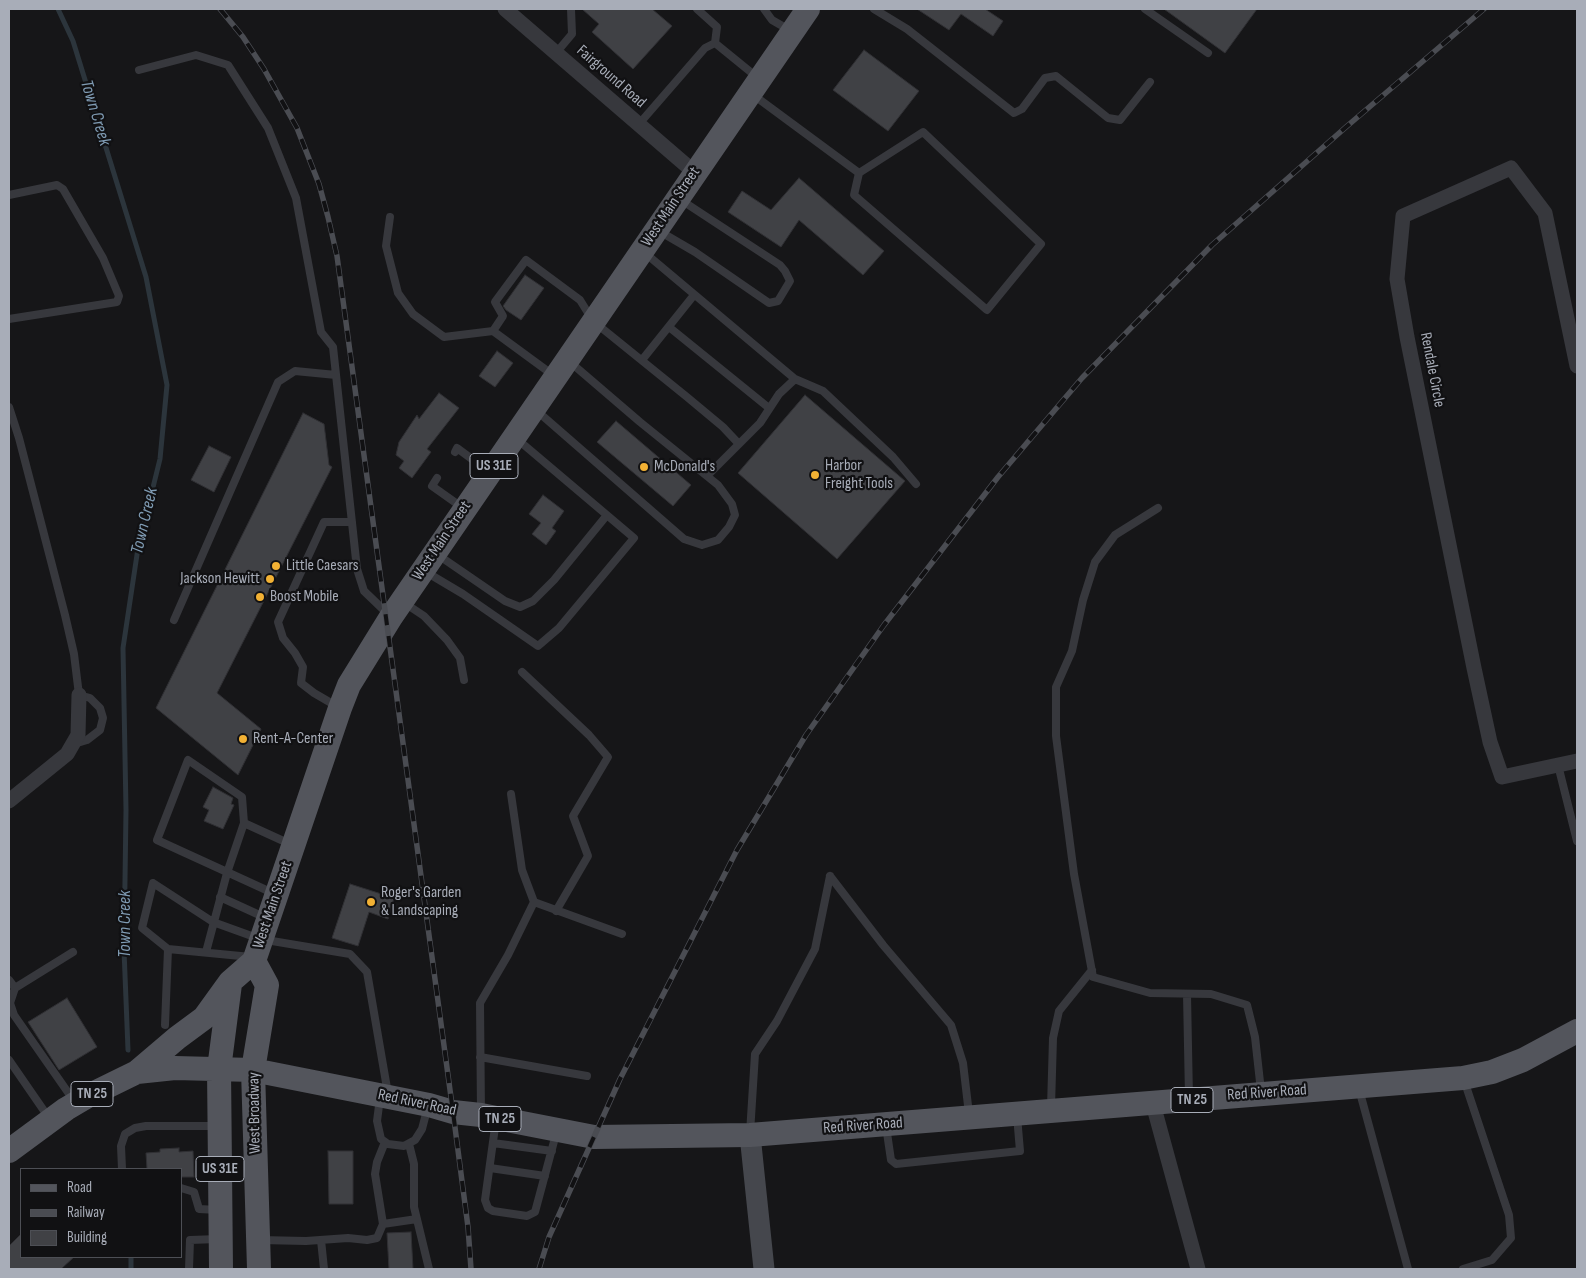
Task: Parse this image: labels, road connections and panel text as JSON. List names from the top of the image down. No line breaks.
{"streets":{"main road":["West Main Street","US 31E","Red River Road","TN 25","West Broadway"],"street":["Fairground Road","Rendale Circle"]},"crossings":[["Fairground Road","West Main Street"],["West Main Street","US 31E"],["West Main Street","Red River Road"],["West Main Street","TN 25"],["West Main Street","West Broadway"],["US 31E","Red River Road"],["Red River Road","TN 25"],["Red River Road","West Broadway"]],"water":["Town Creek"],"places":["McDonald's","Harbor Freight Tools","Little Caesars","Jackson Hewitt","Boost Mobile","Rent-A-Center","Roger's Garden & Landscaping"],"legend":["Road","Railway","Building"]}
